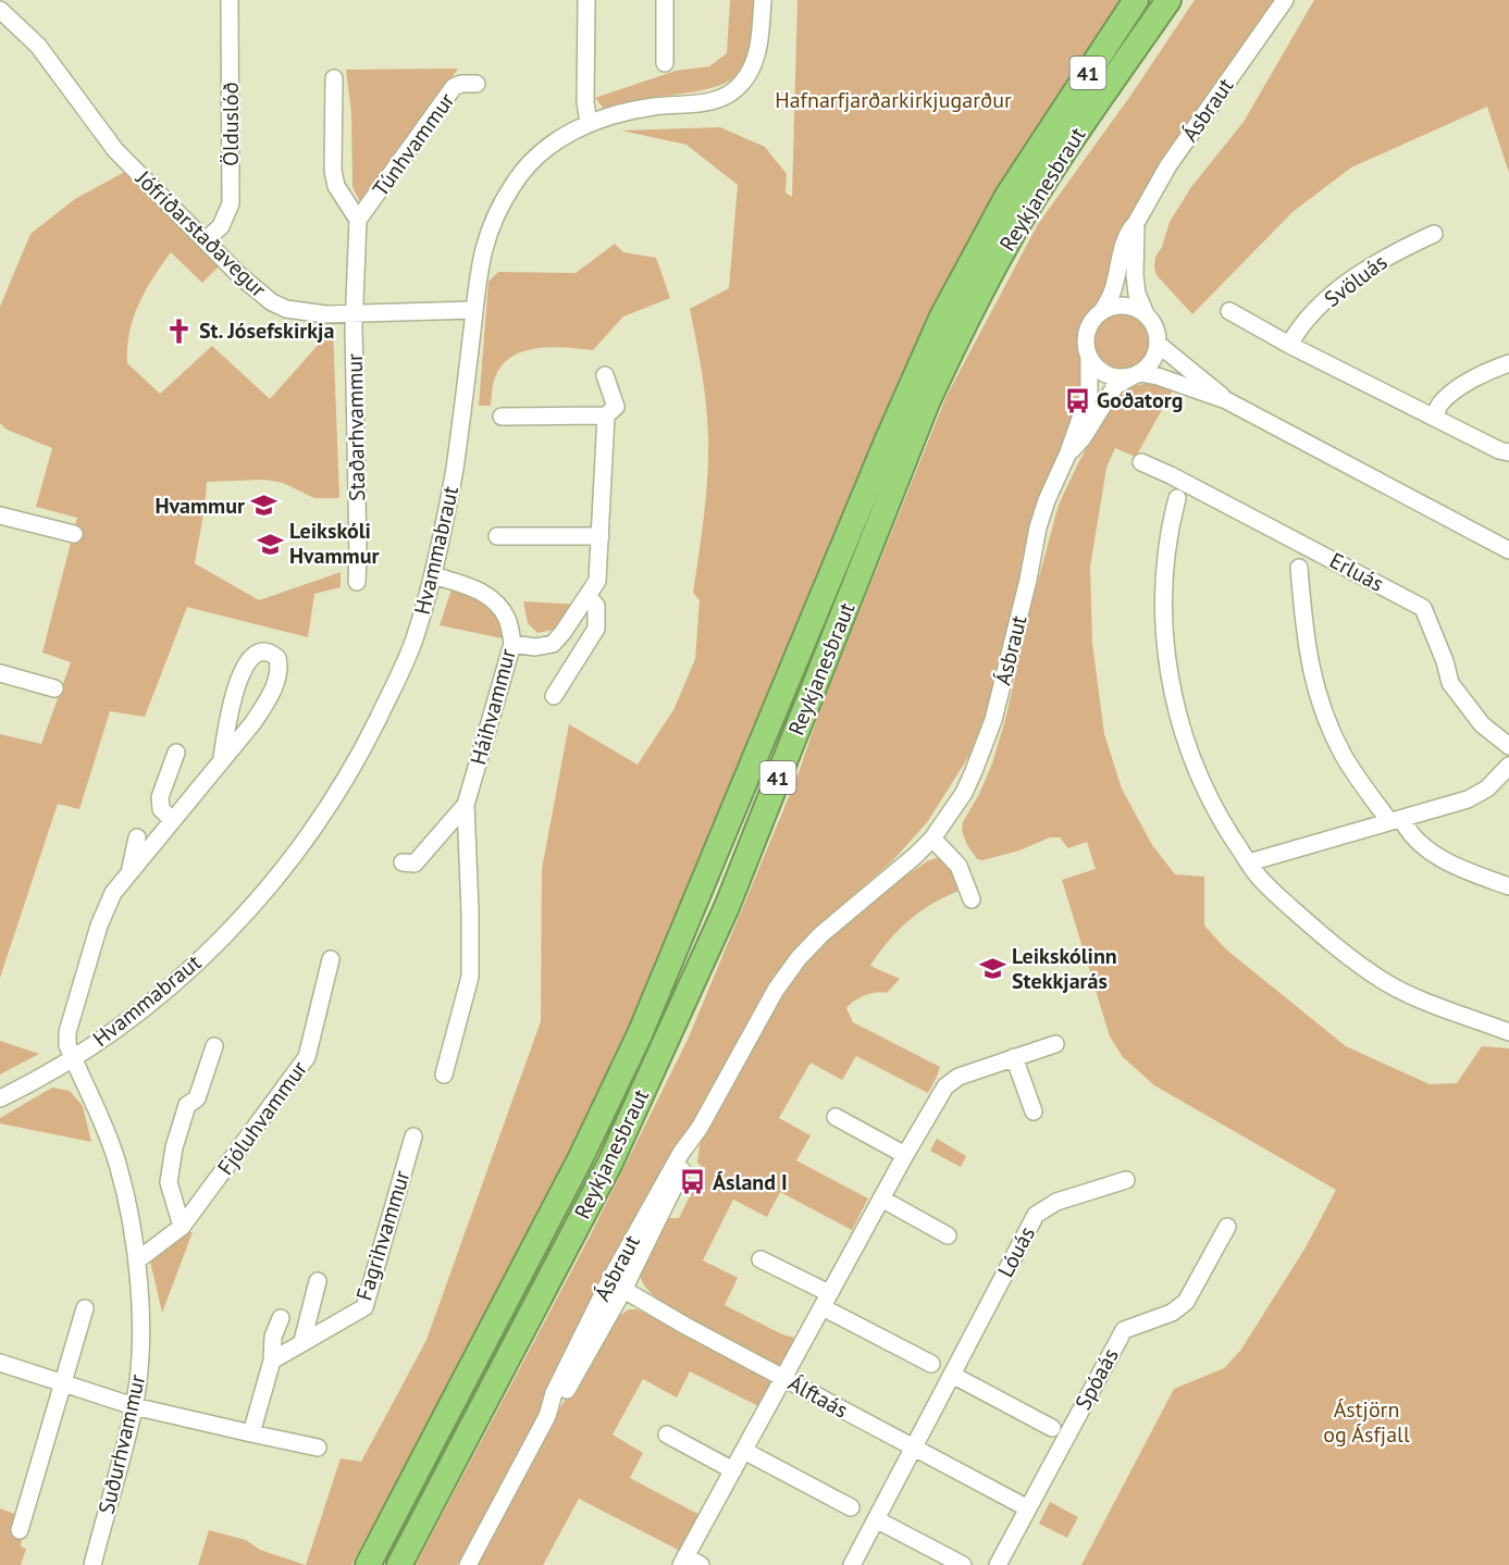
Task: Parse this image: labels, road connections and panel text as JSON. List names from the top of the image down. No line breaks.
{"streets":{"highway":["41","Reykjanesbraut"],"street":["Ásbraut","Ölduslóð","Túnhvammur","Jófríðarstaðavegur","Svöluás","Staðarhvammur","Hvammabraut","Erluás","Háihvammur","Fjóluhvammur","Fagrihvammur","Lóuás","Spóaás","Álftaás","Suðurhvammur"]},"crossings":[["Ásbraut","Álftaás"],["Ölduslóð","Jófríðarstaðavegur"],["Jófríðarstaðavegur","Staðarhvammur"],["Jófríðarstaðavegur","Hvammabraut"],["Hvammabraut","Háihvammur"],["Hvammabraut","Suðurhvammur"],["Fjóluhvammur","Suðurhvammur"],["Lóuás","Álftaás"],["Spóaás","Álftaás"]],"parks":["Hafnarfjarðarkirkjugarður","Ástjörn og Ásfjall"],"places":{"church":["St. Jósefskirkja"],"bus stop":["Goðatorg","Ásland I"],"school or university":["Hvammur","Leikskóli Hvammur","Leikskólinn Stekkjarás"]}}
